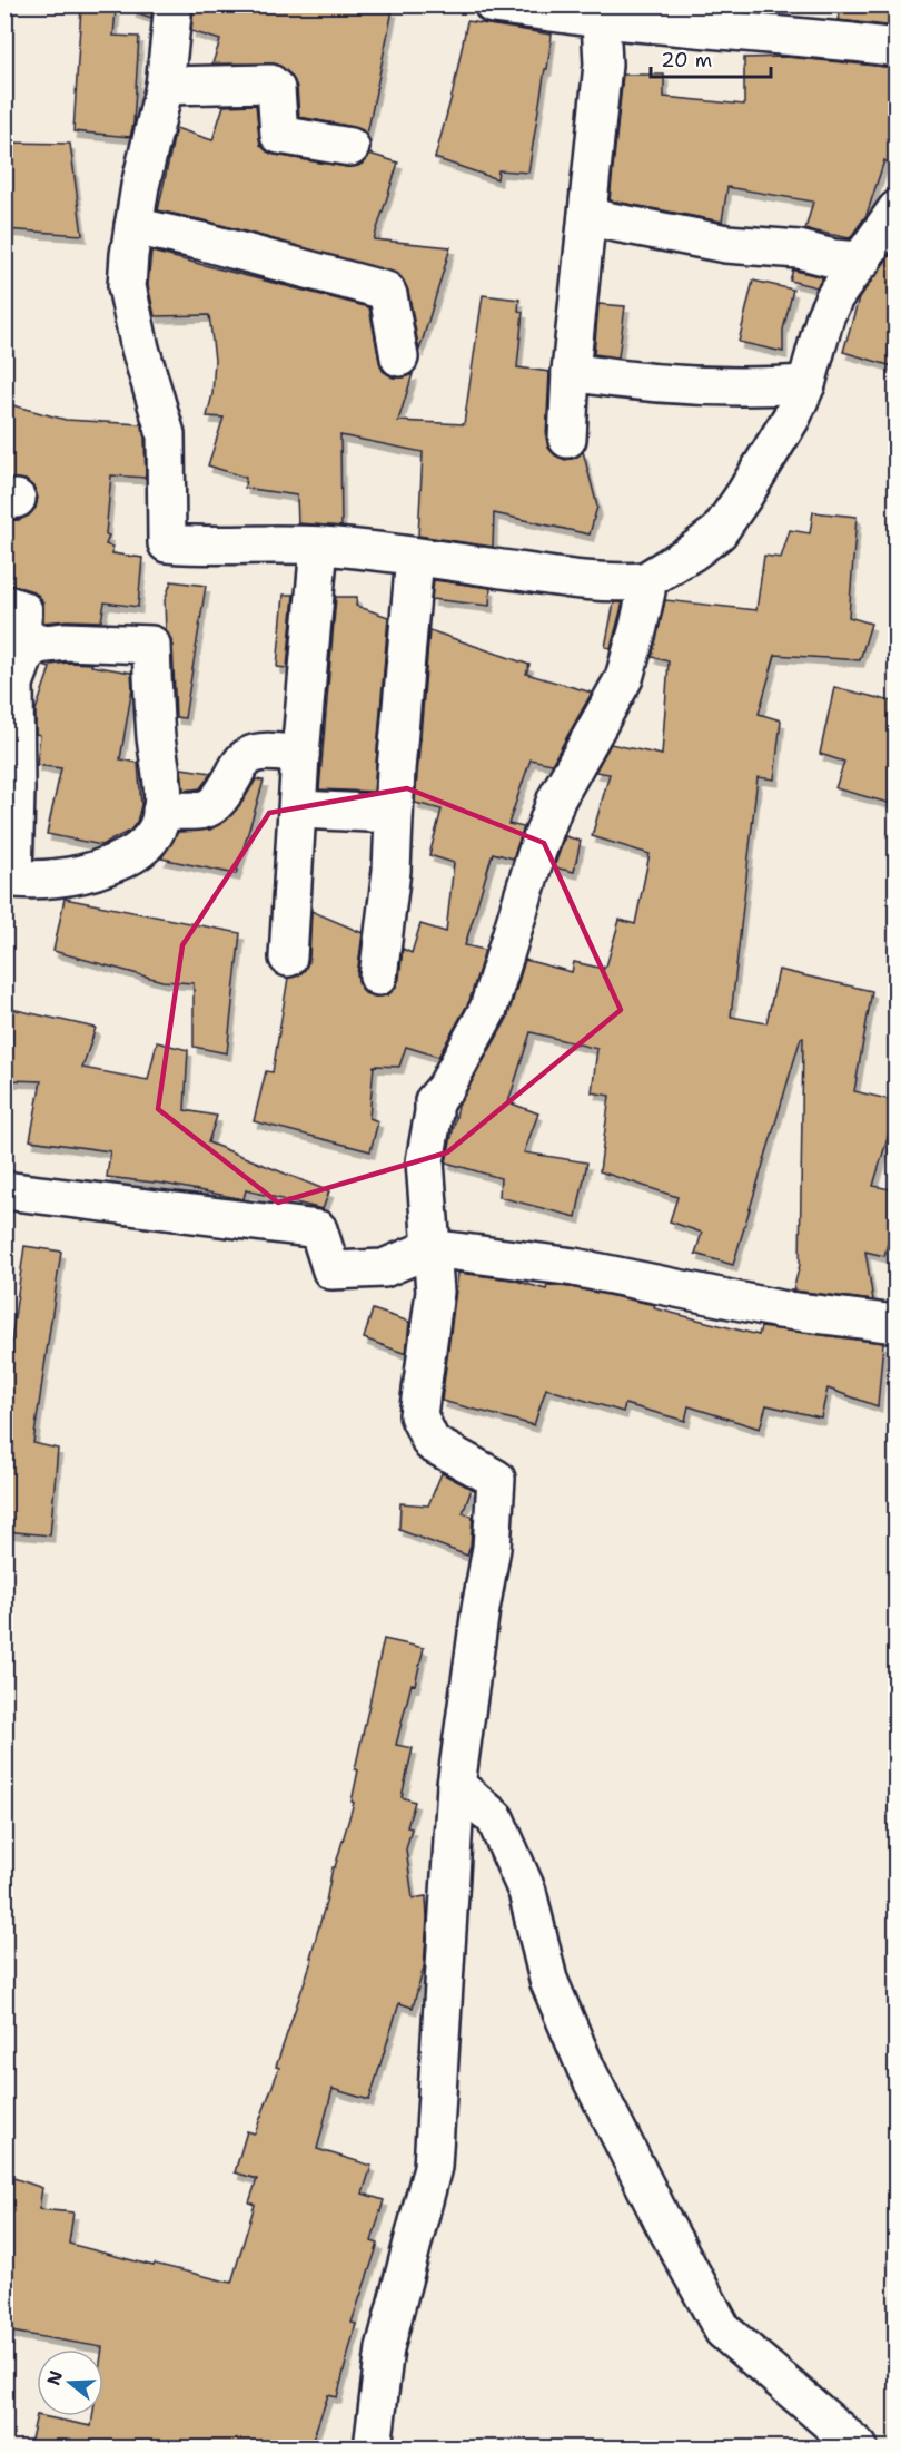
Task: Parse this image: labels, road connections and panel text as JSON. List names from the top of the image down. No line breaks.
{"scale_bar":"20 m","north":"left"}
